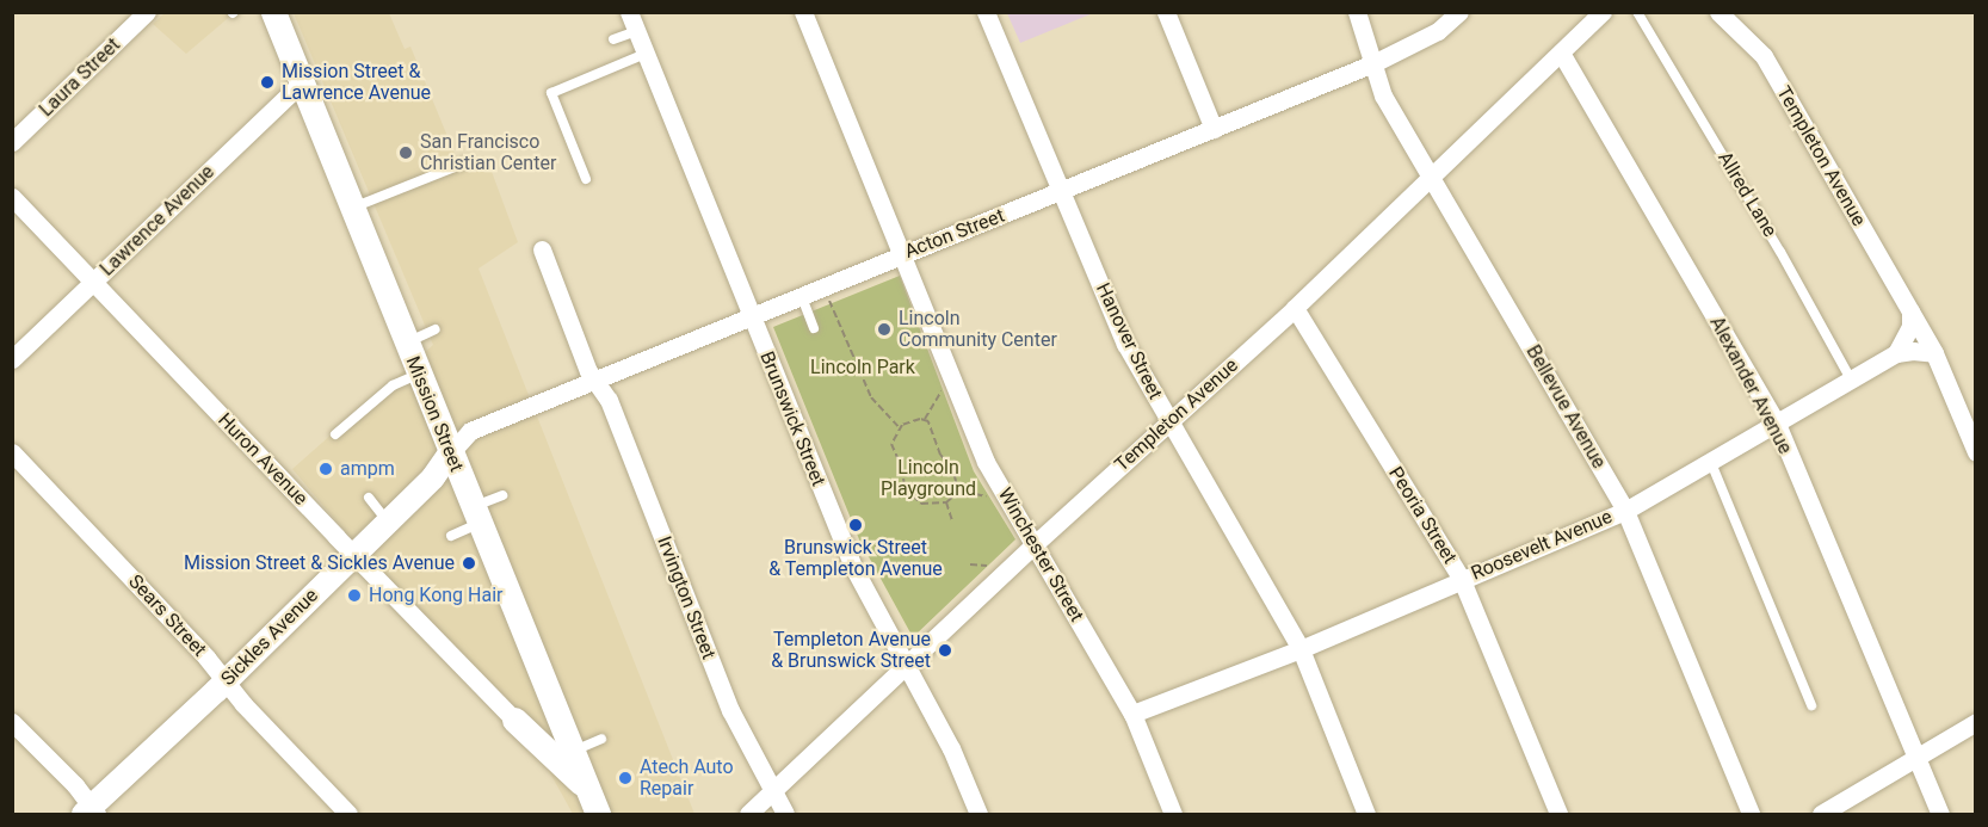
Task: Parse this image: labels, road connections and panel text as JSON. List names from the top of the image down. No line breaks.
{"streets":{"main road":["Mission Street"],"street":["Laura Street","Templeton Avenue","Lawrence Avenue","Acton Street","Hanover Street","Alexander Avenue","Bellevue Avenue","Brunswick Street","Huron Avenue","Peoria Street","Roosevelt Avenue","Winchester Street","Irvington Street","Sears Street","Sickles Avenue"],"lane":["Allred Lane"]},"crossings":[["Templeton Avenue","Hanover Street"],["Templeton Avenue","Alexander Avenue"],["Templeton Avenue","Bellevue Avenue"],["Templeton Avenue","Brunswick Street"],["Templeton Avenue","Peoria Street"],["Templeton Avenue","Roosevelt Avenue"],["Templeton Avenue","Winchester Street"],["Templeton Avenue","Irvington Street"],["Allred Lane","Roosevelt Avenue"],["Lawrence Avenue","Mission Street"],["Lawrence Avenue","Huron Avenue"],["Acton Street","Hanover Street"],["Acton Street","Bellevue Avenue"],["Acton Street","Mission Street"],["Acton Street","Brunswick Street"],["Acton Street","Winchester Street"],["Acton Street","Irvington Street"],["Acton Street","Sickles Avenue"],["Hanover Street","Roosevelt Avenue"],["Alexander Avenue","Roosevelt Avenue"],["Bellevue Avenue","Roosevelt Avenue"],["Mission Street","Sickles Avenue"],["Huron Avenue","Sickles Avenue"],["Peoria Street","Roosevelt Avenue"],["Roosevelt Avenue","Winchester Street"],["Sears Street","Sickles Avenue"]],"parks":["Lincoln Park","Lincoln Playground"],"places":["Mission Street & Lawrence Avenue","San Francisco Christian Center","Lincoln Community Center","ampm","Brunswick Street & Templeton Avenue","Mission Street & Sickles Avenue","Hong Kong Hair","Templeton Avenue & Brunswick Street","Atech Auto Repair"]}
